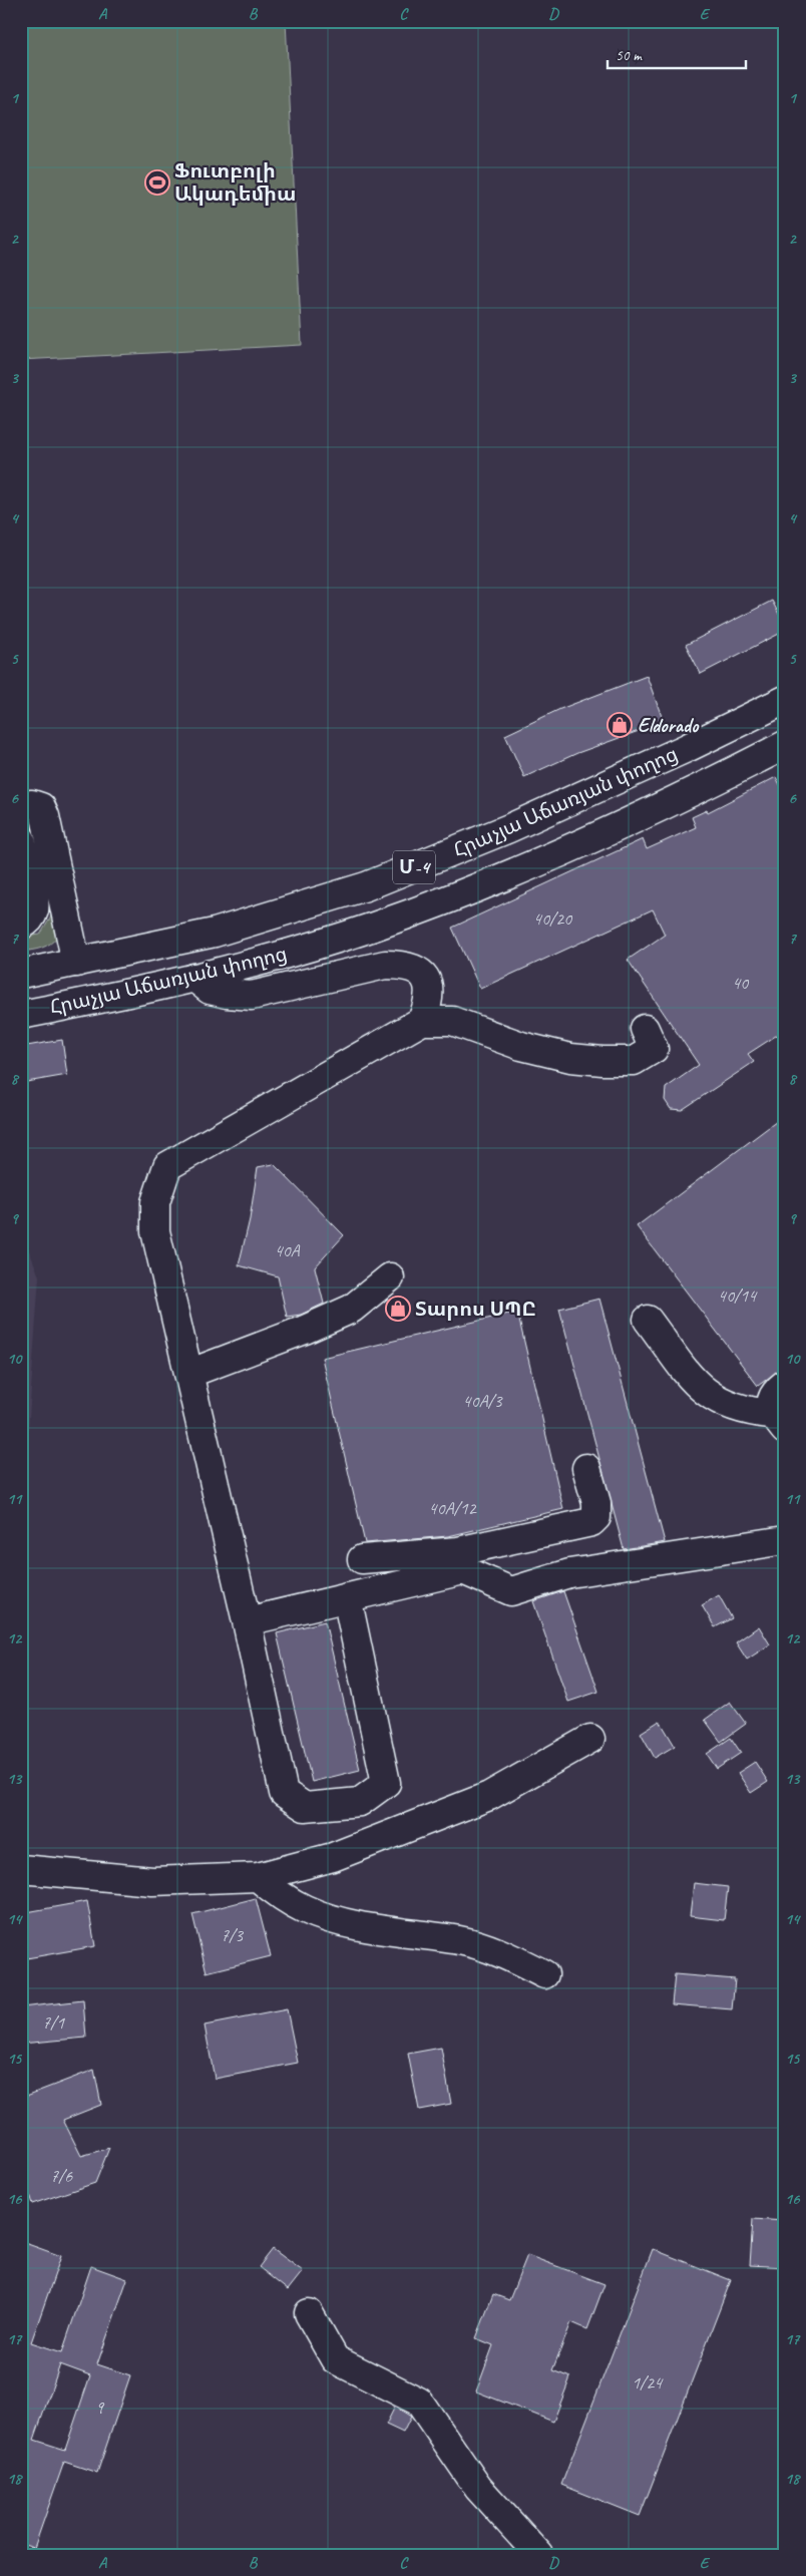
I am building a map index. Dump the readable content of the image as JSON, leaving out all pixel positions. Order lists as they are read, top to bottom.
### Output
{
  "streets": {
    "main road": ["Հրաչյա Աճառյան փողոց", "Մ-4"]
  },
  "places": {
    "sports": ["Ֆուտբոլի Ակադեմիա"],
    "shop": ["Eldorado", "Տարոս ՍՊԸ"]
  },
  "house_numbers": [
    "40/20",
    "40",
    "40А",
    "40/14",
    "40А/3",
    "40А/12",
    "7/3",
    "7/1",
    "7/6",
    "1/24",
    "9"
  ],
  "scale_bar": "50 m",
  "grid": {
    "columns": [
      "A",
      "B",
      "C",
      "D",
      "E"
    ],
    "rows": [
      "1",
      "2",
      "3",
      "4",
      "5",
      "6",
      "7",
      "8",
      "9",
      "10",
      "11",
      "12",
      "13",
      "14",
      "15",
      "16",
      "17",
      "18"
    ]
  }
}
